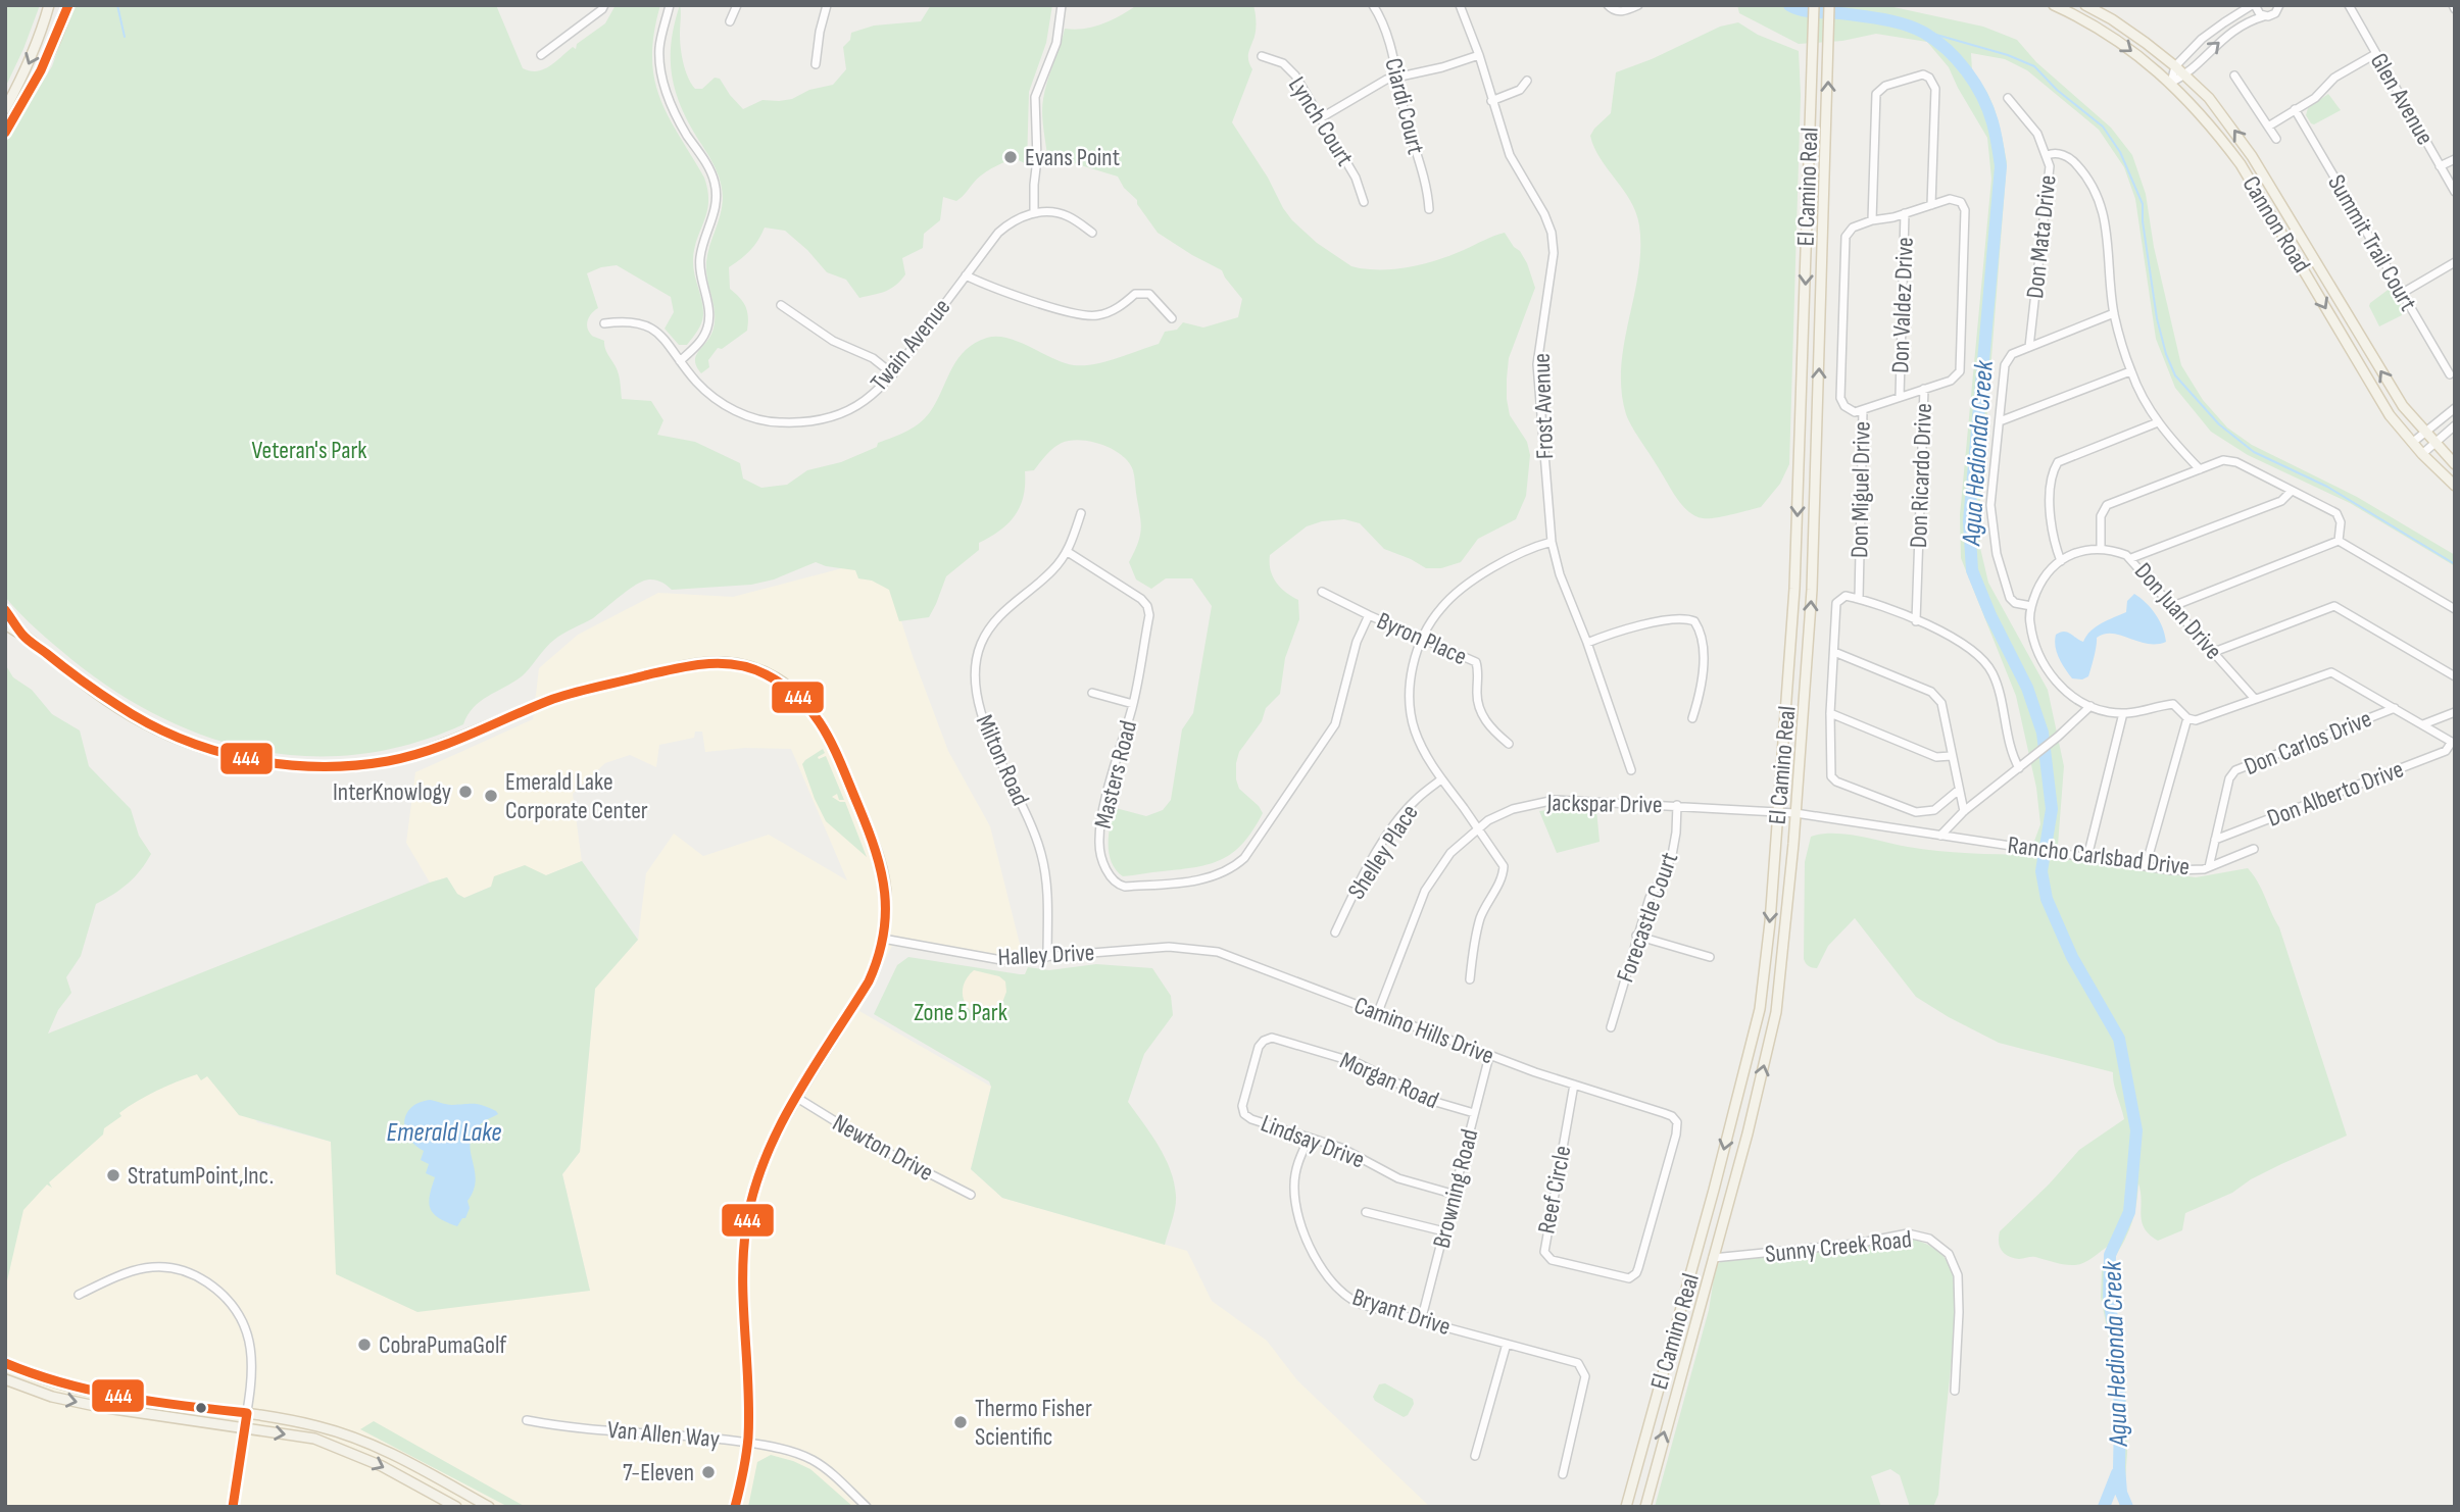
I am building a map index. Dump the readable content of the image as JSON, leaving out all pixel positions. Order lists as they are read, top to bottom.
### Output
{
  "streets": {
    "main road": ["El Camino Real", "Cannon Road"],
    "street": [
      "Glen Avenue",
      "Ciardi Court",
      "Lynch Court",
      "Don Mata Drive",
      "Summit Trail Court",
      "Don Valdez Drive",
      "Twain Avenue",
      "Frost Avenue",
      "Don Ricardo Drive",
      "Don Miguel Drive",
      "Don Juan Drive",
      "Byron Place",
      "Don Carlos Drive",
      "Milton Road",
      "Masters Road",
      "Don Alberto Drive",
      "Jackspar Drive",
      "Shelley Place",
      "Rancho Carlsbad Drive",
      "Forecastle Court",
      "Halley Drive",
      "Camino Hills Drive",
      "Morgan Road",
      "Lindsay Drive",
      "Newton Drive",
      "Browning Road",
      "Reef Circle",
      "Sunny Creek Road",
      "Bryant Drive",
      "Van Allen Way"
    ]
  },
  "crossings": [
    ["El Camino Real", "Jackspar Drive"],
    ["El Camino Real", "Rancho Carlsbad Drive"],
    ["El Camino Real", "Sunny Creek Road"],
    ["Don Valdez Drive", "Don Miguel Drive"],
    ["Don Ricardo Drive", "Don Miguel Drive"],
    ["Byron Place", "Masters Road"],
    ["Don Carlos Drive", "Don Alberto Drive"],
    ["Don Carlos Drive", "Rancho Carlsbad Drive"],
    ["Milton Road", "Masters Road"],
    ["Milton Road", "Halley Drive"],
    ["Jackspar Drive", "Rancho Carlsbad Drive"],
    ["Jackspar Drive", "Forecastle Court"],
    ["Jackspar Drive", "Camino Hills Drive"],
    ["Halley Drive", "Camino Hills Drive"],
    ["Camino Hills Drive", "Browning Road"],
    ["Camino Hills Drive", "Reef Circle"],
    ["Morgan Road", "Lindsay Drive"],
    ["Morgan Road", "Browning Road"],
    ["Lindsay Drive", "Browning Road"],
    ["Lindsay Drive", "Bryant Drive"],
    ["Browning Road", "Bryant Drive"]
  ],
  "water": ["Agua Hedionda Creek", "Emerald Lake"],
  "parks": ["Veteran's Park", "Zone 5 Park"],
  "places": [
    "Evans Point",
    "InterKnowlogy",
    "Emerald Lake Corporate Center",
    "StratumPoint,Inc.",
    "CobraPumaGolf",
    "Thermo Fisher Scientific",
    "7-Eleven"
  ],
  "lines": ["transit line 444"]
}
